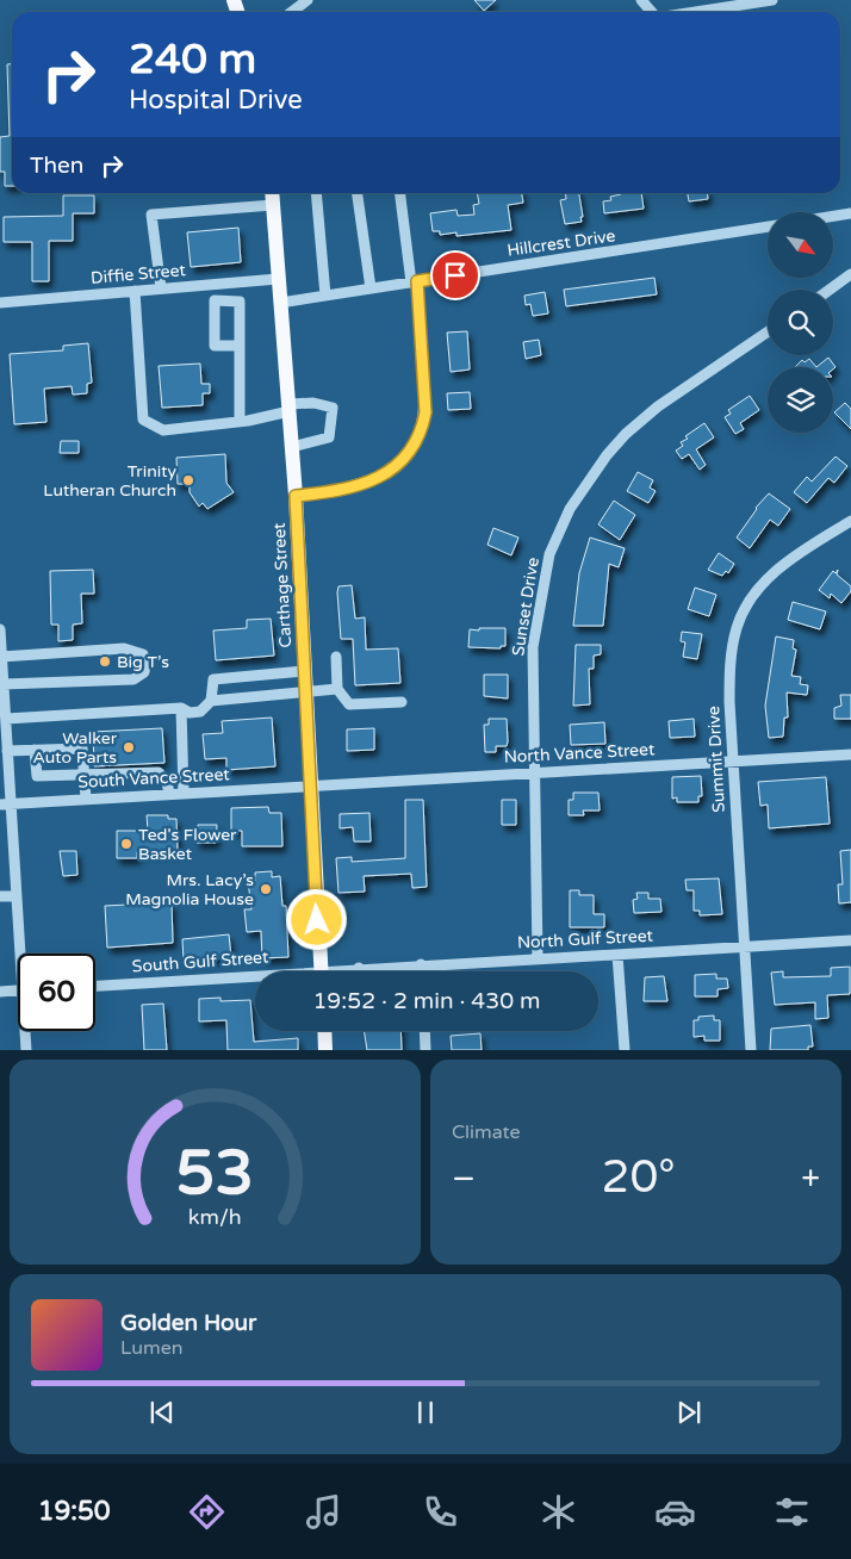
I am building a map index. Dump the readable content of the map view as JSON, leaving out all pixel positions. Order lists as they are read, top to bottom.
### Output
{
  "streets": {
    "main road": ["Carthage Street"],
    "street": [
      "Hillcrest Drive",
      "Diffie Street",
      "Sunset Drive",
      "North Vance Street",
      "Summit Drive",
      "South Vance Street",
      "North Gulf Street",
      "South Gulf Street"
    ]
  },
  "crossings": [
    ["Hillcrest Drive", "Carthage Street"],
    ["Diffie Street", "Carthage Street"],
    ["Carthage Street", "North Vance Street"],
    ["Carthage Street", "South Vance Street"],
    ["Sunset Drive", "North Vance Street"],
    ["Sunset Drive", "North Gulf Street"],
    ["North Vance Street", "Summit Drive"],
    ["North Vance Street", "South Vance Street"],
    ["Summit Drive", "North Gulf Street"]
  ],
  "places": [
    "Trinity Lutheran Church",
    "Big T’s",
    "Walker Auto Parts",
    "Ted's Flower Basket",
    "Mrs. Lacy’s Magnolia House"
  ],
  "north": "bottom right",
  "page": {
    "turn": ["240 m", "Hospital Drive"],
    "then": "Then",
    "limit": "60",
    "trip": "19:52 · 2 min · 430 m",
    "tile": "Climate",
    "heat": ["−", "20°", "+"],
    "song": ["Golden Hour", "Lumen"],
    "tabs": "19:50",
    "gauge": ["53", "km/h"]
  }
}
